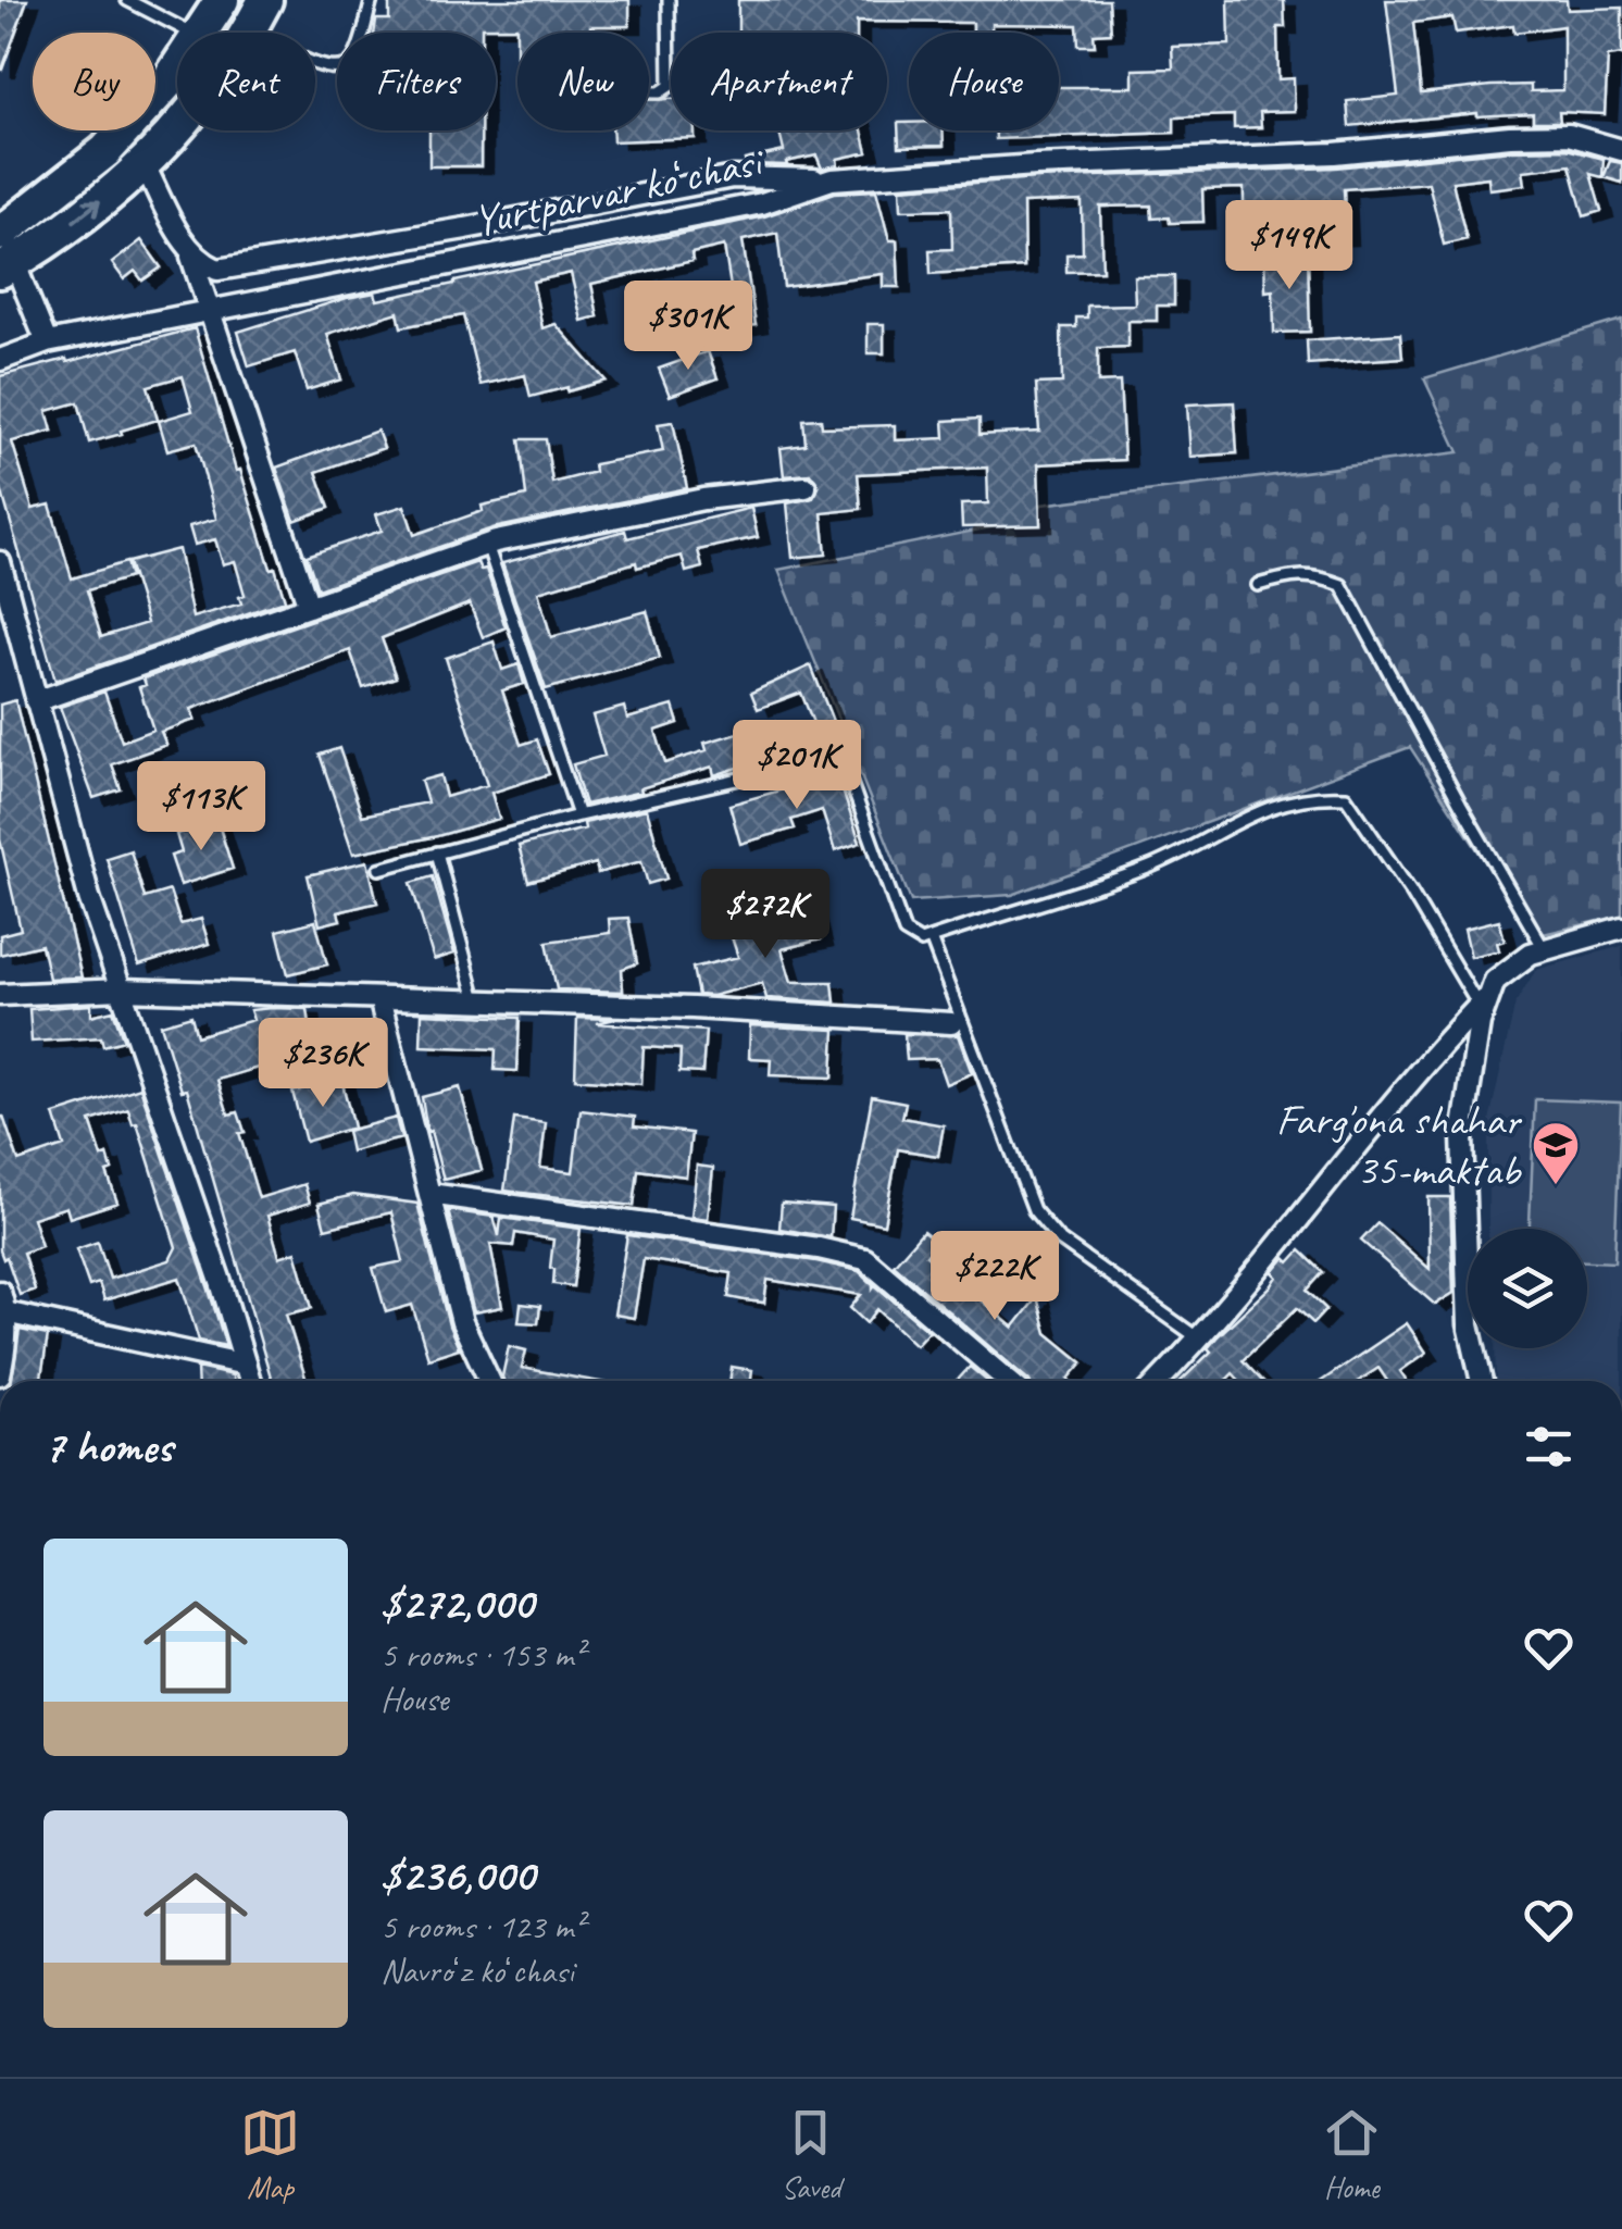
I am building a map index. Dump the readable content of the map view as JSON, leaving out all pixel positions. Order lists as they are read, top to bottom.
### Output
{
  "streets": {
    "street": ["Yurtparvar koʻchasi"]
  },
  "places": {
    "school or university": ["Farg'ona shahar 35-maktab"]
  },
  "page": {
    "chip": [
      "Buy",
      "Rent",
      "Filters",
      "New",
      "Apartment",
      "House"
    ],
    "price": [
      "$149K",
      "$301K",
      "$201K",
      "$113K",
      "$272K",
      "$236K",
      "$222K"
    ],
    "heading": "7 homes",
    "list": [
      {
        "name": "$272,000",
        "note": "5 rooms · 153 m² · House"
      },
      {
        "name": "$236,000",
        "note": "5 rooms · 123 m² · Navroʻz koʻchasi"
      }
    ],
    "tabs": ["Map", "Saved", "Home"]
  }
}
